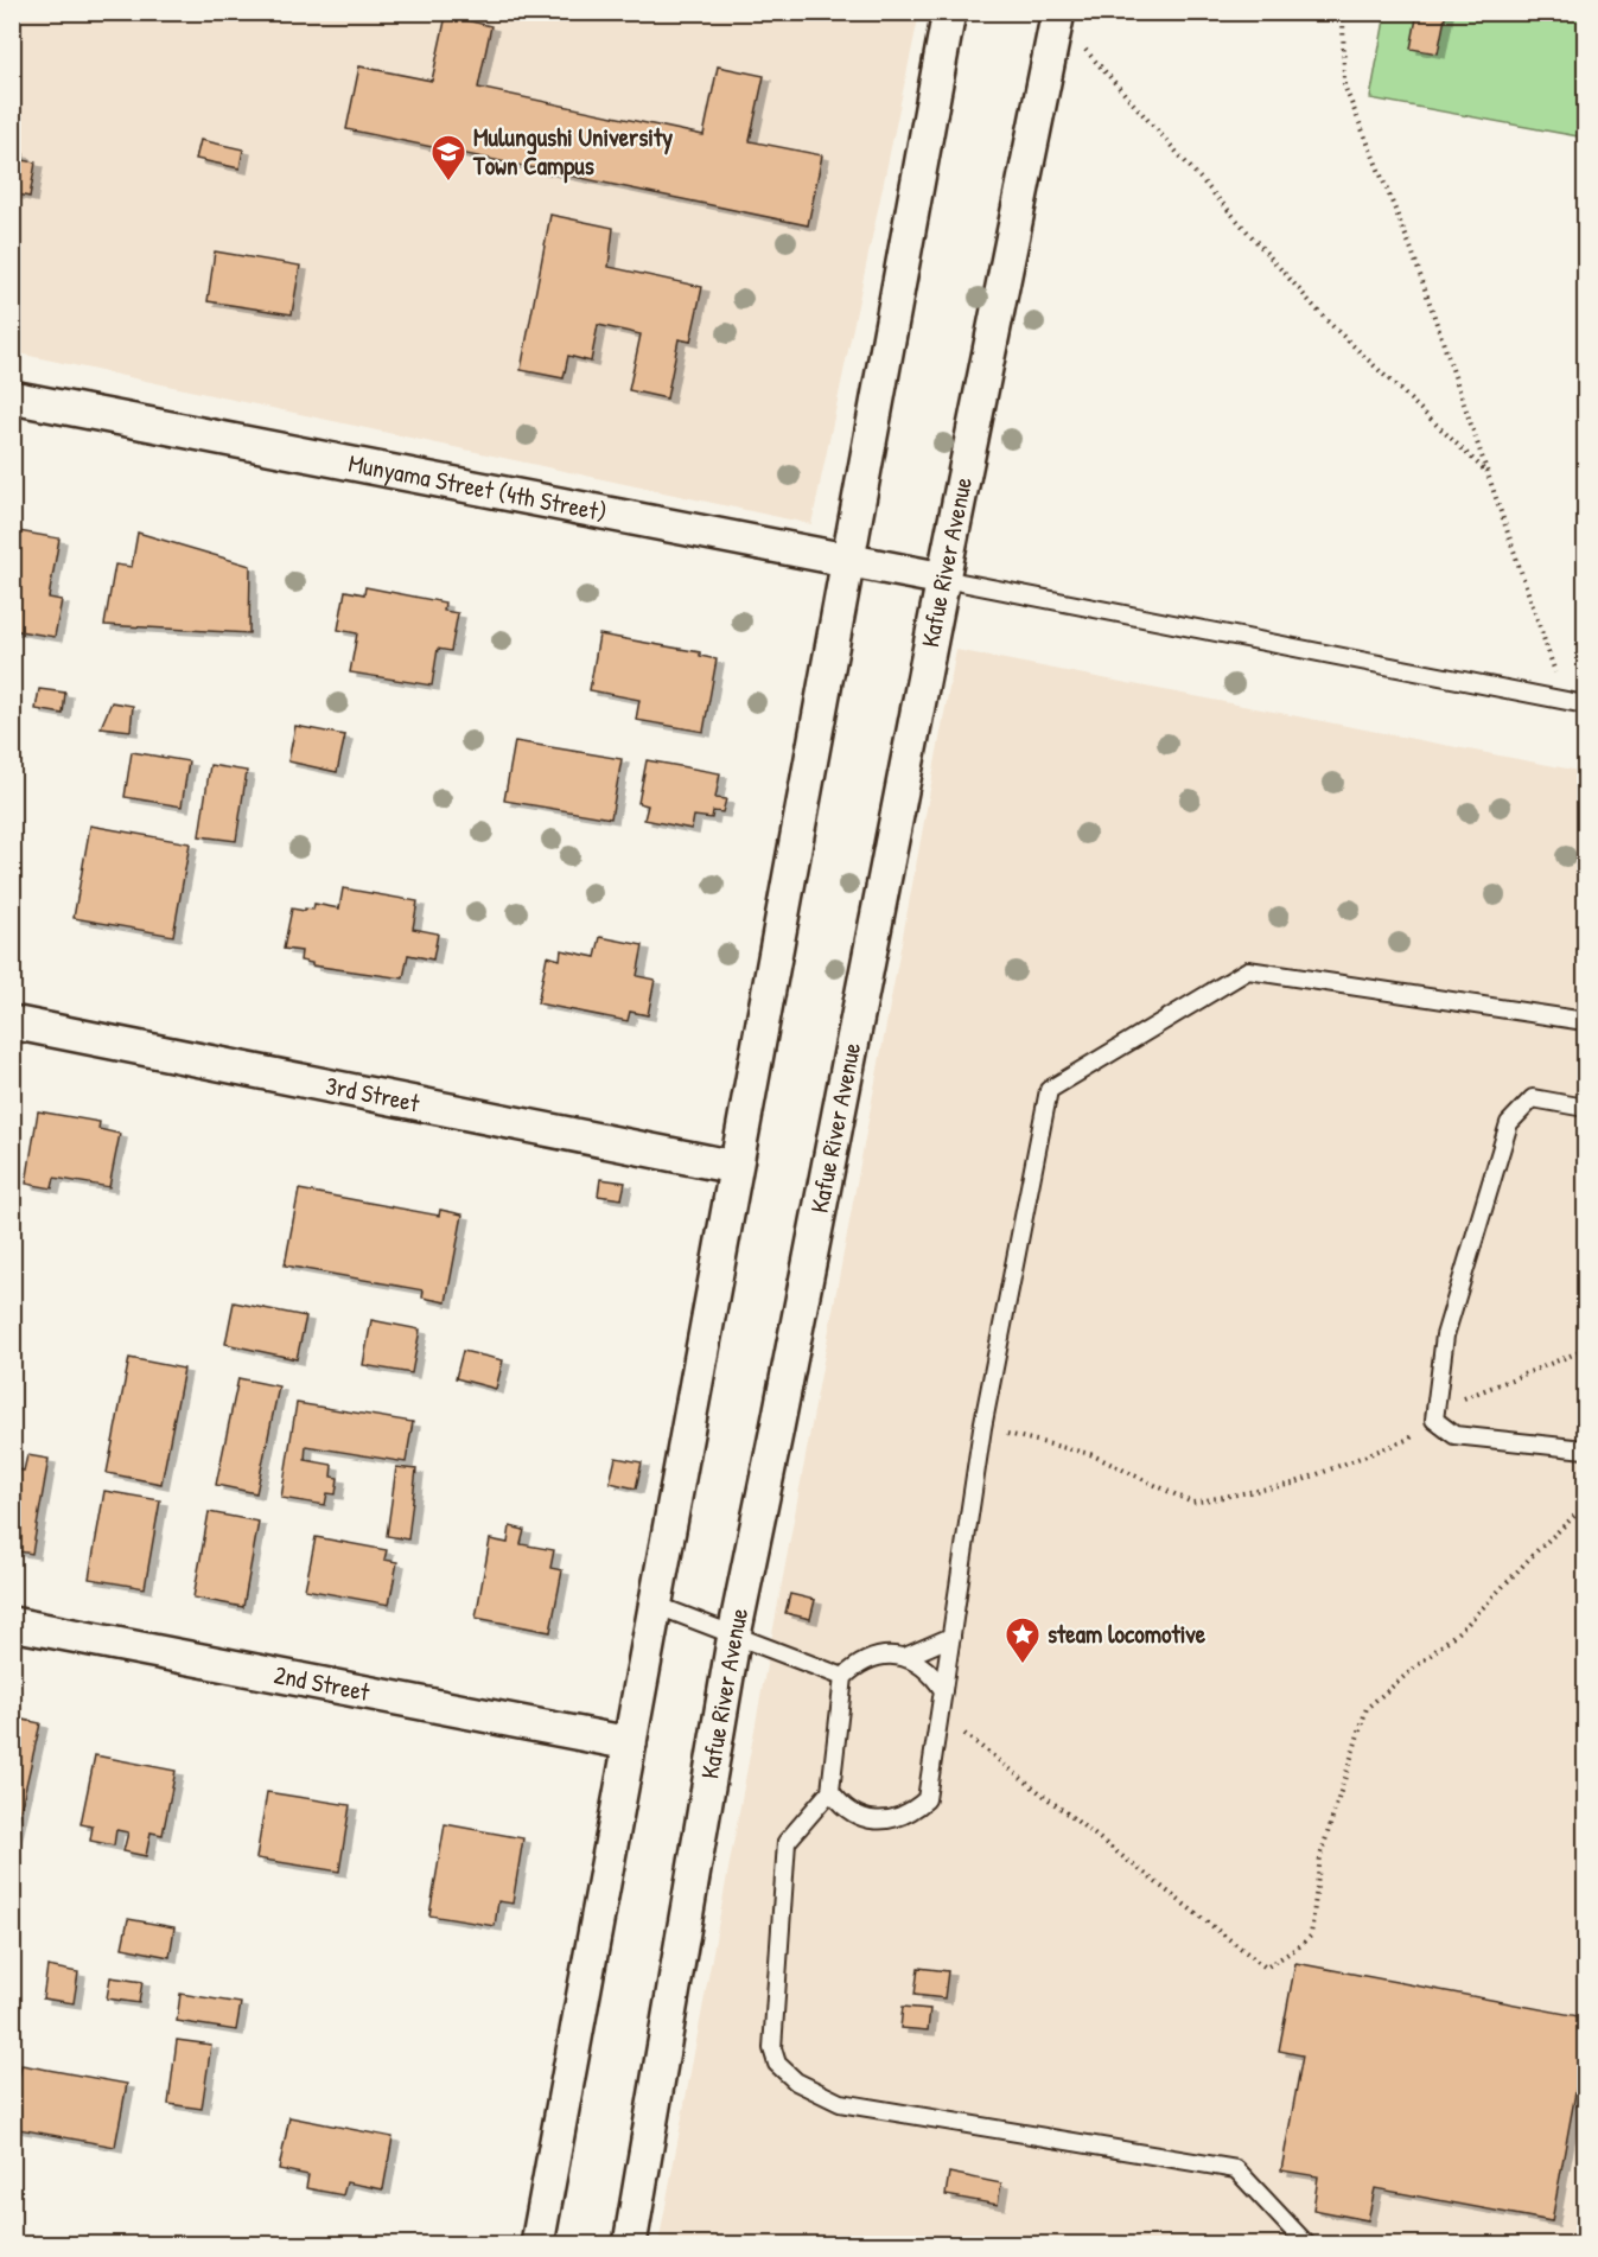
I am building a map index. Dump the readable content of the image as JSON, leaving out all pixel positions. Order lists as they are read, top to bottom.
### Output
{
  "streets": {
    "street": [
      "Munyama Street (4th Street)",
      "Kafue River Avenue",
      "3rd Street",
      "2nd Street"
    ]
  },
  "crossings": [
    ["Munyama Street (4th Street)", "Kafue River Avenue"]
  ],
  "places": {
    "school or university": ["Mulungushi University Town Campus"],
    "place": ["steam locomotive"]
  }
}
